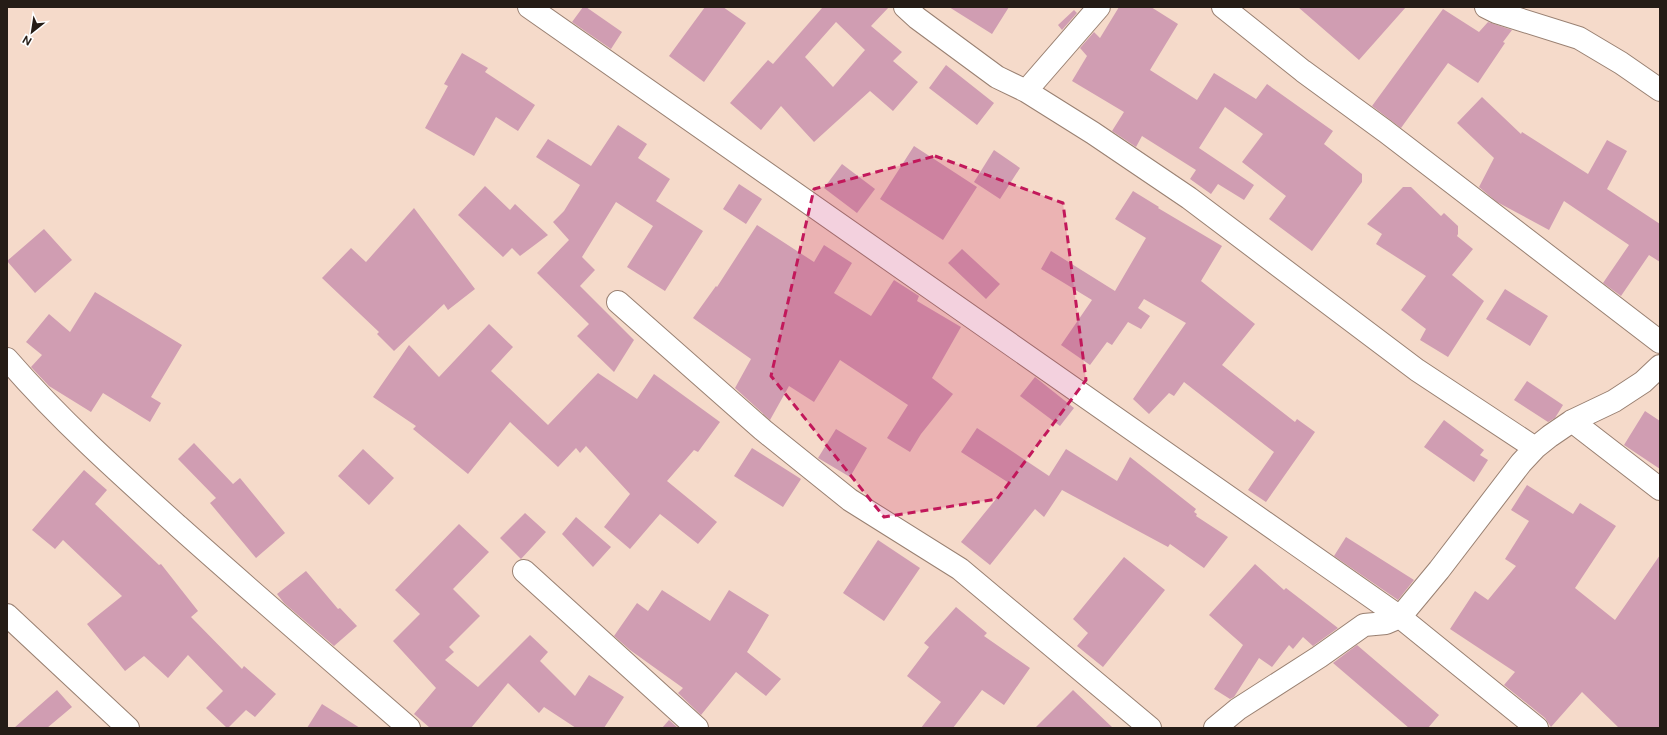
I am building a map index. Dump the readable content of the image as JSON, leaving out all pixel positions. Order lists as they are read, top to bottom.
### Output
{
  "north": "bottom left"
}
